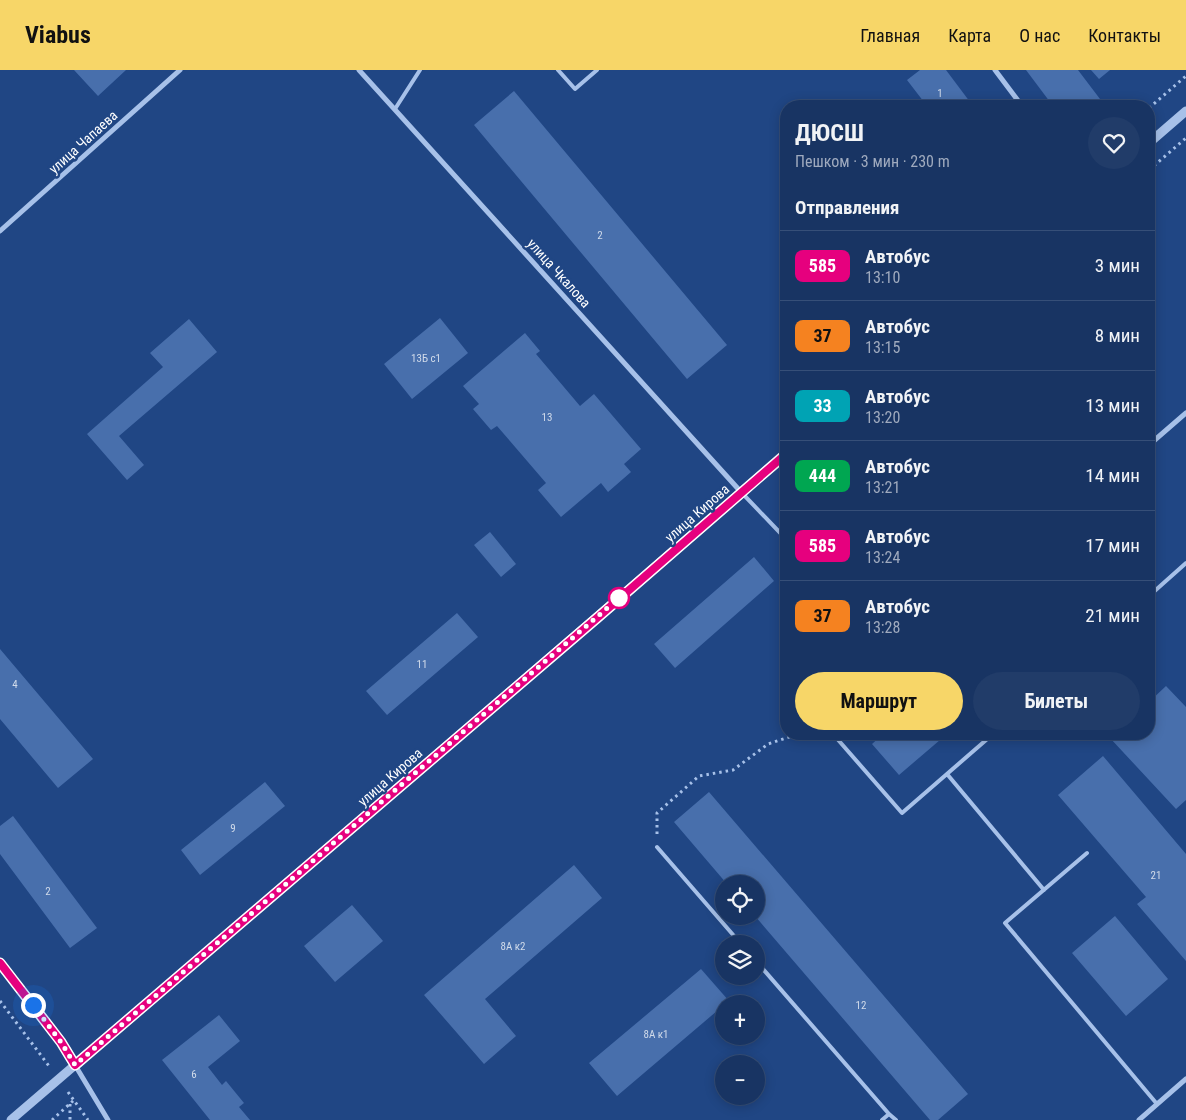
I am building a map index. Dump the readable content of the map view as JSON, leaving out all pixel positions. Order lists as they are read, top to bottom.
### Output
{
  "streets": {
    "street": ["улица Чапаева", "улица Чкалова", "улица Кирова"]
  },
  "crossings": [
    ["улица Чкалова", "улица Кирова"]
  ],
  "lines": ["bus line 585"],
  "house_numbers": [
    "1",
    "2",
    "13Б с1",
    "13",
    "11",
    "4",
    "9",
    "21",
    "2",
    "8А к2",
    "12",
    "8А к1",
    "6"
  ],
  "page": {
    "header": "Viabus",
    "nav": [
      "Главная",
      "Карта",
      "О нас",
      "Контакты"
    ],
    "heading": [
      ["ДЮСШ", "Пешком · 3 мин · 230 m"],
      "Отправления"
    ],
    "list": [
      {
        "mark": "585",
        "name": "Автобус",
        "note": "13:10",
        "value": "3 мин"
      },
      {
        "mark": "37",
        "name": "Автобус",
        "note": "13:15",
        "value": "8 мин"
      },
      {
        "mark": "33",
        "name": "Автобус",
        "note": "13:20",
        "value": "13 мин"
      },
      {
        "mark": "444",
        "name": "Автобус",
        "note": "13:21",
        "value": "14 мин"
      },
      {
        "mark": "585",
        "name": "Автобус",
        "note": "13:24",
        "value": "17 мин"
      },
      {
        "mark": "37",
        "name": "Автобус",
        "note": "13:28",
        "value": "21 мин"
      }
    ],
    "buttons": ["Маршрут", "Билеты"],
    "map_buttons": ["+", "−"]
  }
}
